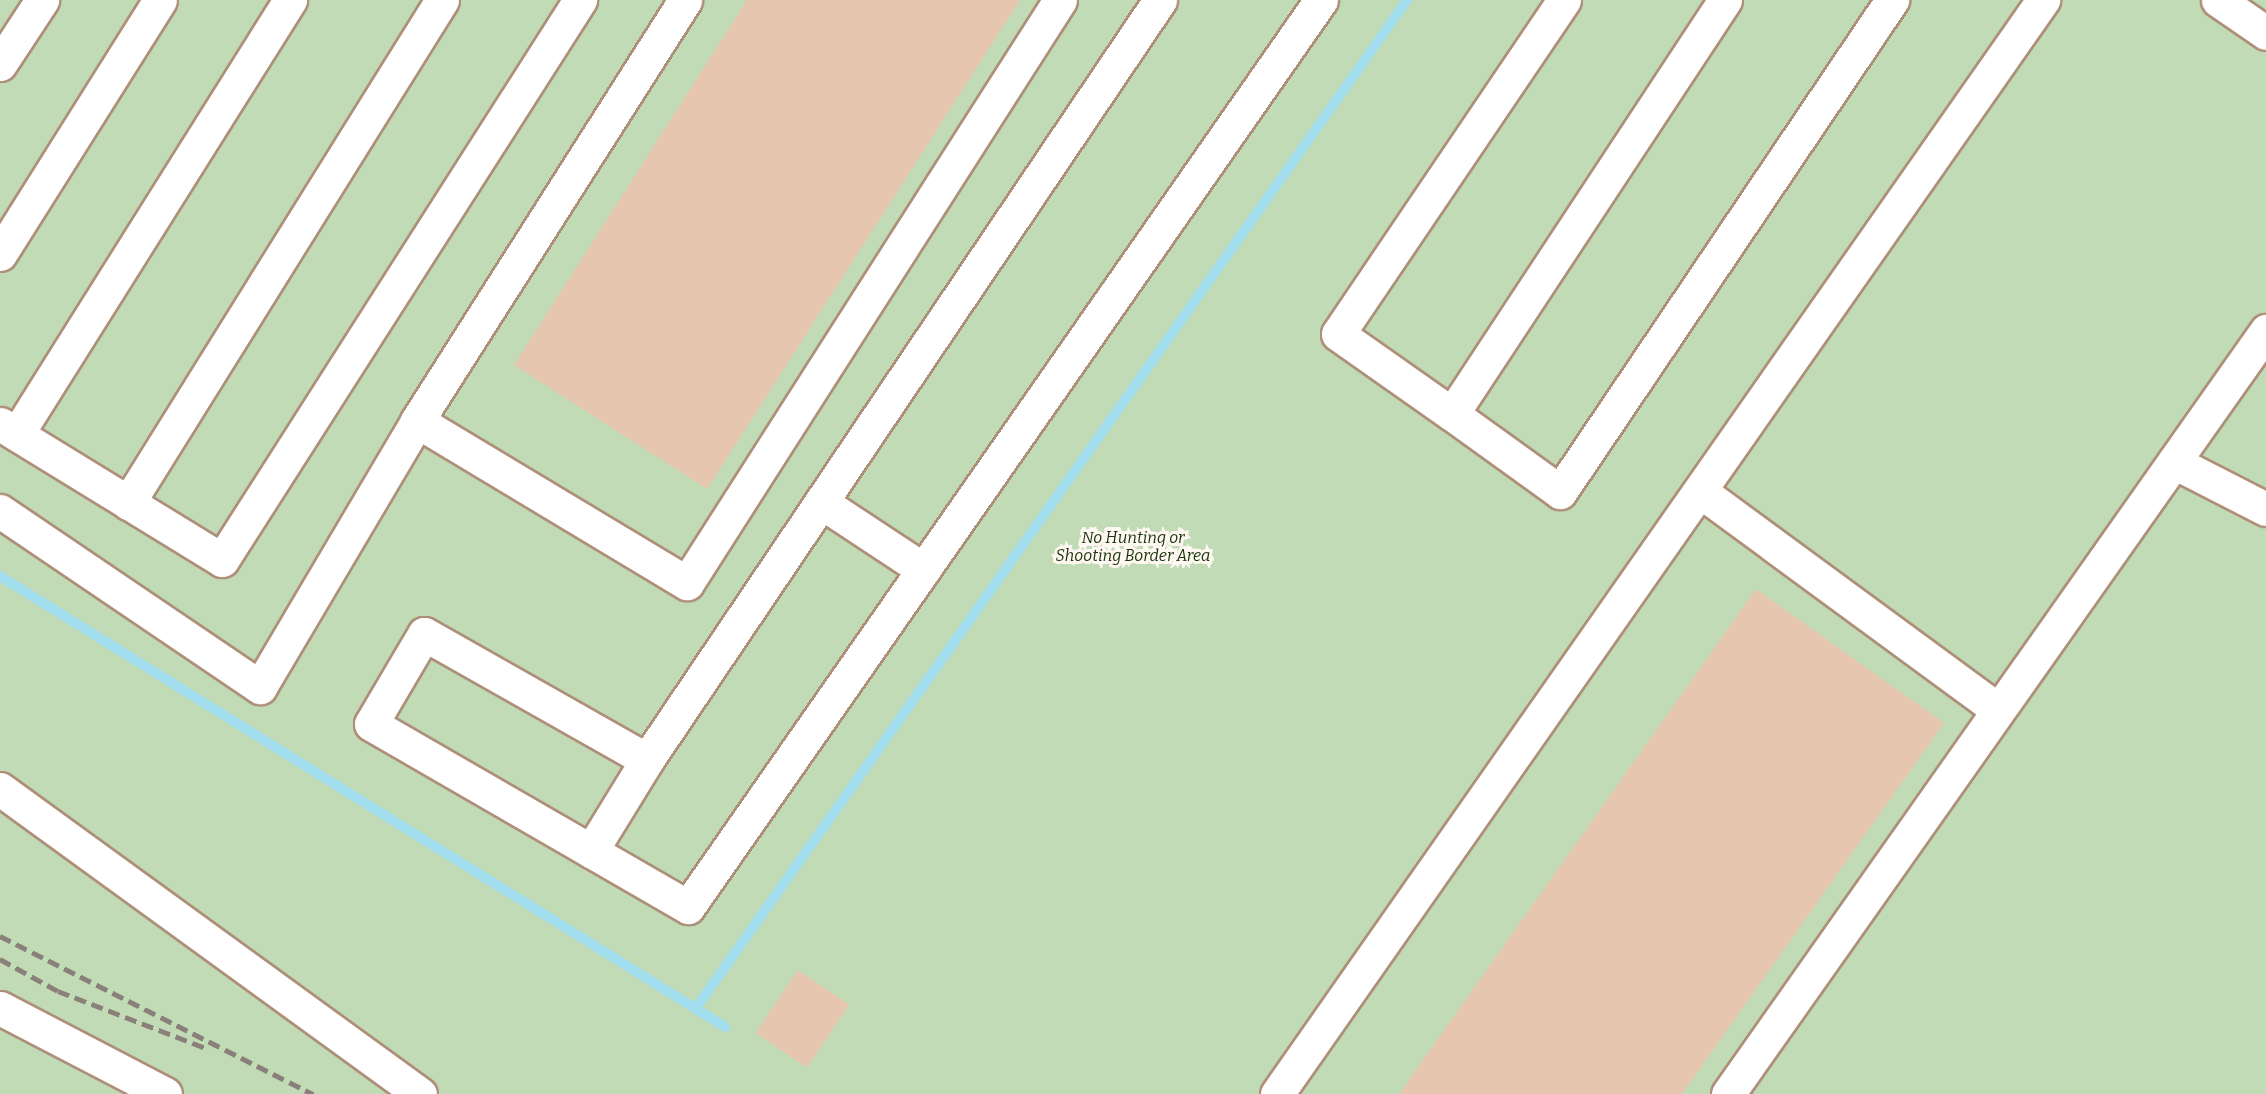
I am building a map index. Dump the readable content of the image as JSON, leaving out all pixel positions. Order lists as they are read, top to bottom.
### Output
{
  "parks": ["No Hunting or Shooting Border Area"]
}
